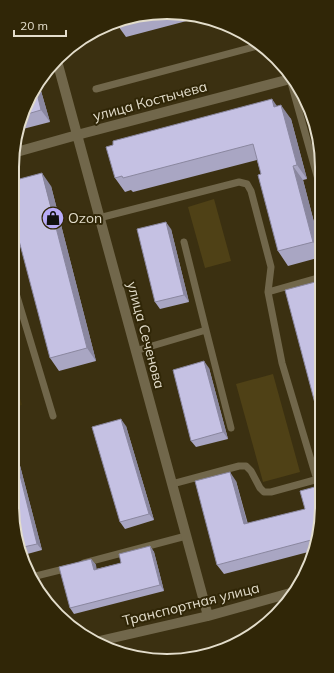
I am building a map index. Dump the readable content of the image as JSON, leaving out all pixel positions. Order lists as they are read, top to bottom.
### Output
{
  "streets": {
    "street": ["улица Костычева", "улица Сеченова", "Транспортная улица"]
  },
  "crossings": [
    ["улица Костычева", "улица Сеченова"],
    ["улица Сеченова", "Транспортная улица"]
  ],
  "places": {
    "shop": ["Ozon"]
  },
  "scale_bar": "20 m"
}
